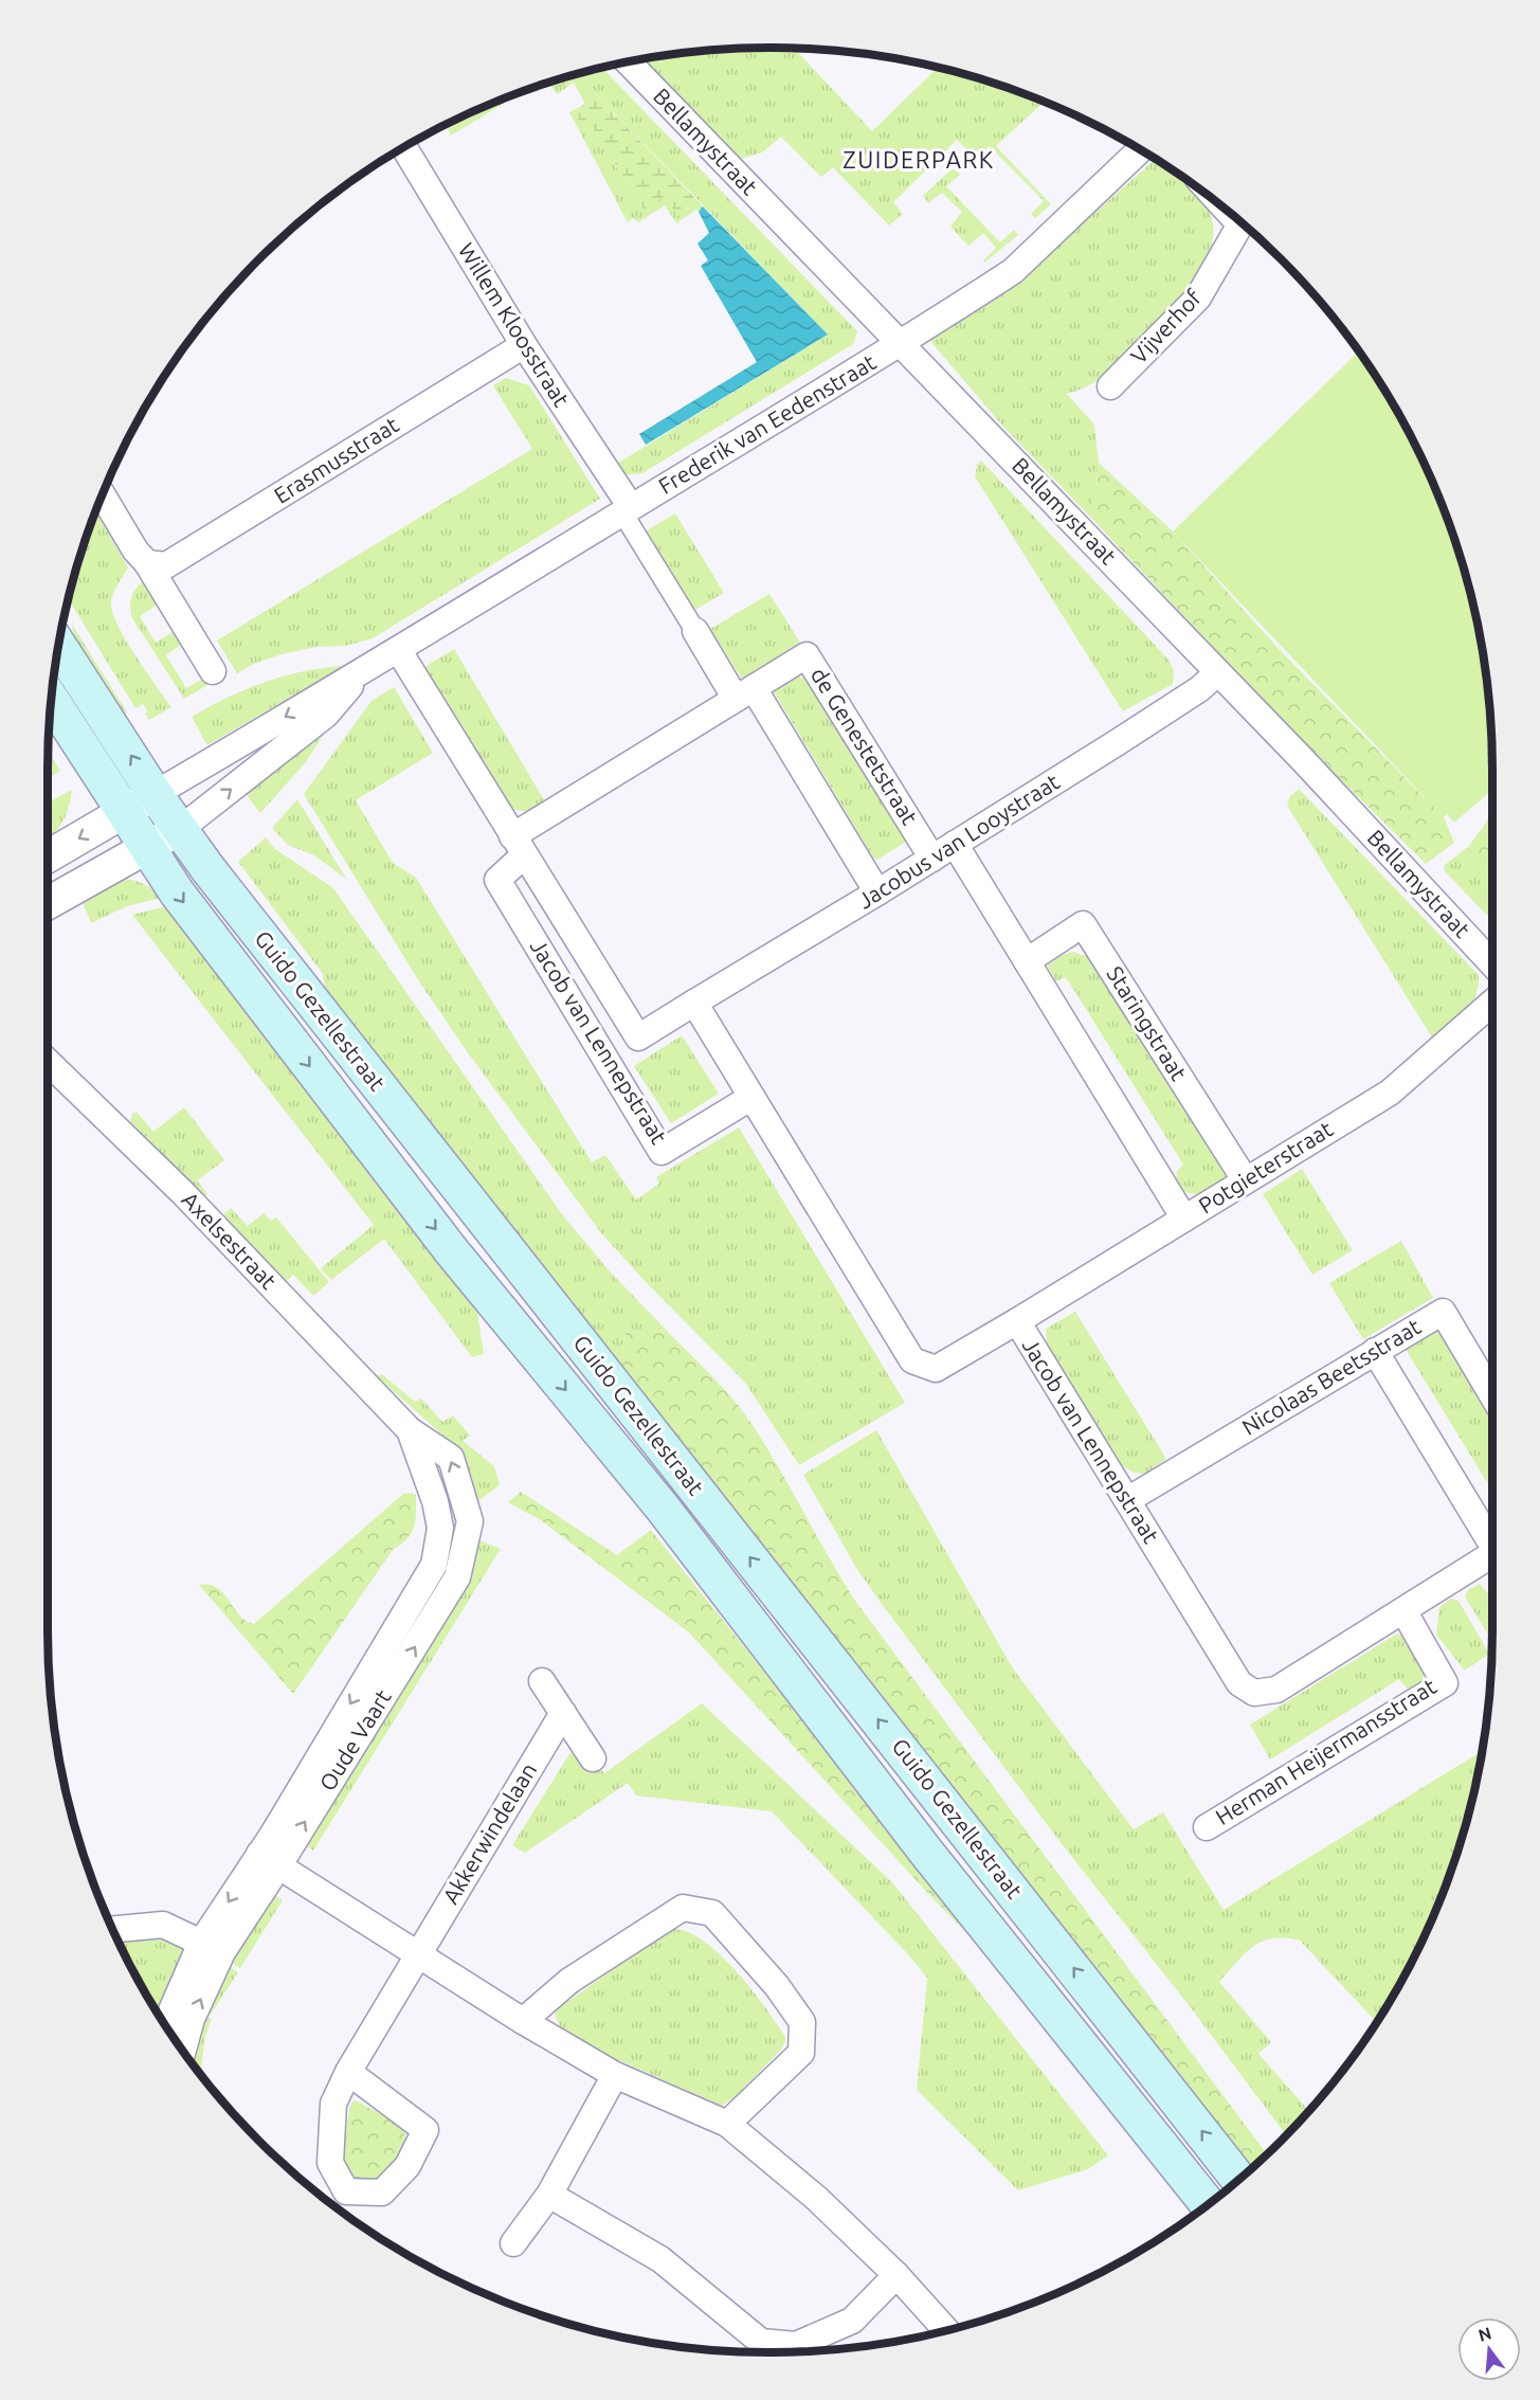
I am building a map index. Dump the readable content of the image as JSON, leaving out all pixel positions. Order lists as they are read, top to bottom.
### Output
{
  "streets": {
    "main road": ["Guido Gezellestraat"],
    "street": [
      "Bellamystraat",
      "Willem Kloosstraat",
      "Vijverhof",
      "Frederik van Eedenstraat",
      "Erasmusstraat",
      "de Genestetstraat",
      "Jacobus van Looystraat",
      "Staringstraat",
      "Jacob van Lennepstraat",
      "Potgieterstraat",
      "Axelsestraat",
      "Nicolaas Beetsstraat",
      "Oude Vaart",
      "Herman Heijermansstraat",
      "Akkerwindelaan"
    ]
  },
  "crossings": [
    ["Bellamystraat", "Frederik van Eedenstraat"],
    ["Bellamystraat", "Jacobus van Looystraat"],
    ["Willem Kloosstraat", "Frederik van Eedenstraat"],
    ["Willem Kloosstraat", "Erasmusstraat"],
    ["Frederik van Eedenstraat", "Guido Gezellestraat"],
    ["Frederik van Eedenstraat", "Jacob van Lennepstraat"],
    ["de Genestetstraat", "Jacobus van Looystraat"],
    ["de Genestetstraat", "Jacob van Lennepstraat"],
    ["Jacobus van Looystraat", "Jacob van Lennepstraat"],
    ["Staringstraat", "Potgieterstraat"],
    ["Jacob van Lennepstraat", "Potgieterstraat"],
    ["Jacob van Lennepstraat", "Nicolaas Beetsstraat"],
    ["Jacob van Lennepstraat", "Herman Heijermansstraat"],
    ["Axelsestraat", "Oude Vaart"]
  ],
  "districts": ["ZUIDERPARK"],
  "north": "top"
}
